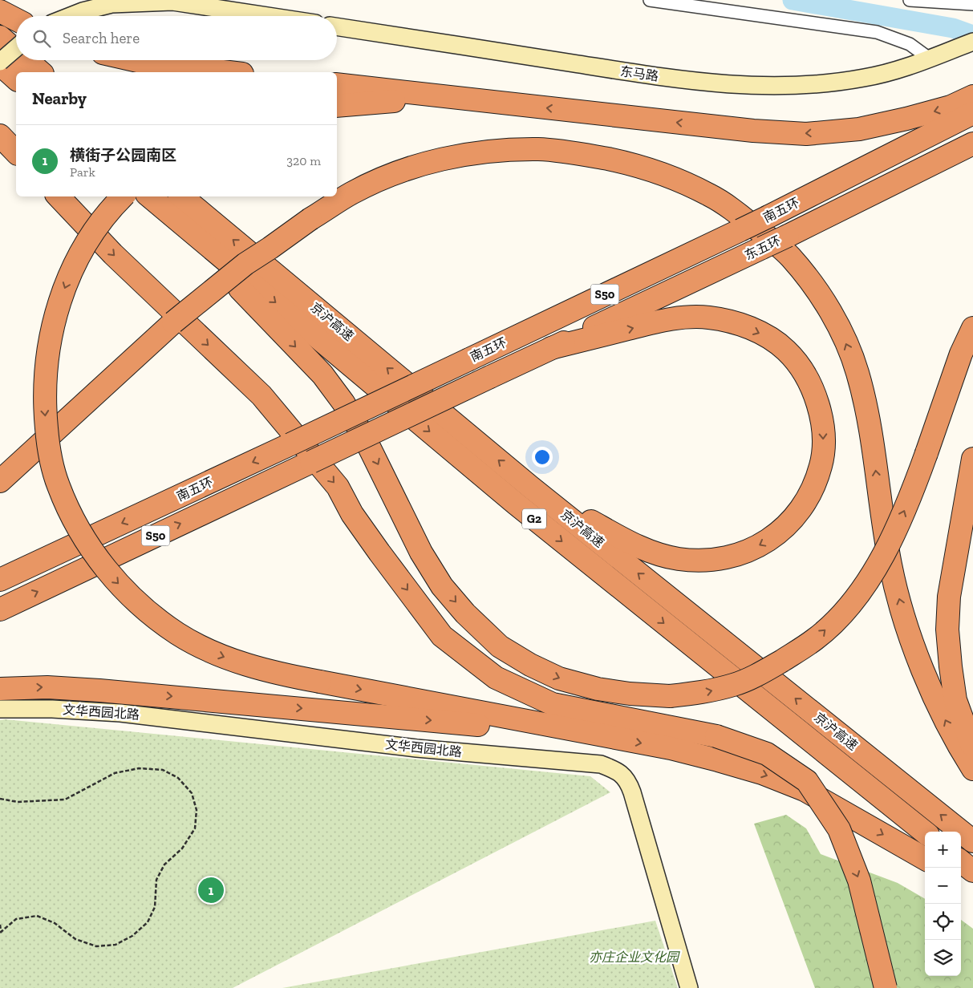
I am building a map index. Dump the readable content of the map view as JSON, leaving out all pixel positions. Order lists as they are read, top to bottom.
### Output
{
  "streets": {
    "highway": [
      "南五环",
      "东五环",
      "S50",
      "京沪高速",
      "G2"
    ],
    "main road": ["东马路", "文华西园北路"]
  },
  "crossings": [
    ["南五环", "东五环"]
  ],
  "parks": ["亦庄企业文化园"],
  "page": {
    "search": "Search here",
    "heading": "Nearby",
    "list": [
      {
        "mark": "1",
        "name": "横街子公园南区",
        "note": "Park",
        "value": "320 m"
      }
    ],
    "map_buttons": ["+", "−"],
    "pins": "1"
  }
}
